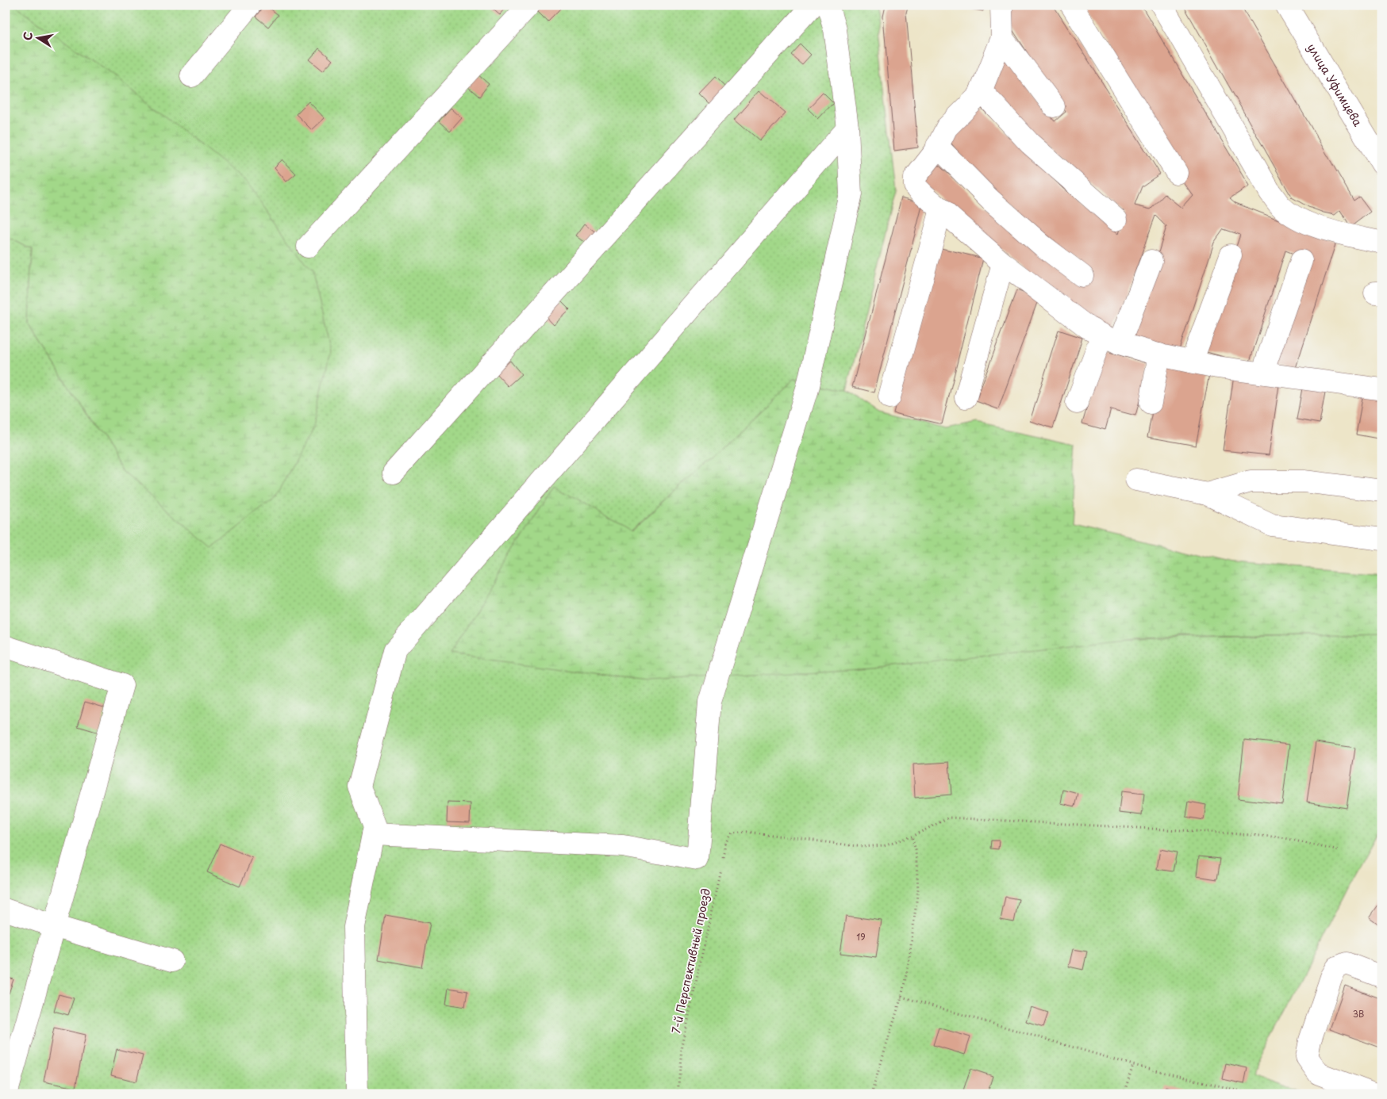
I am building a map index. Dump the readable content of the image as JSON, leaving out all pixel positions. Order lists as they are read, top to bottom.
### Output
{
  "streets": {
    "street": ["улица Уфимцева"],
    "path": ["7-й Перспективный проезд"]
  },
  "house_numbers": ["19", "3В"],
  "north": "left"
}
